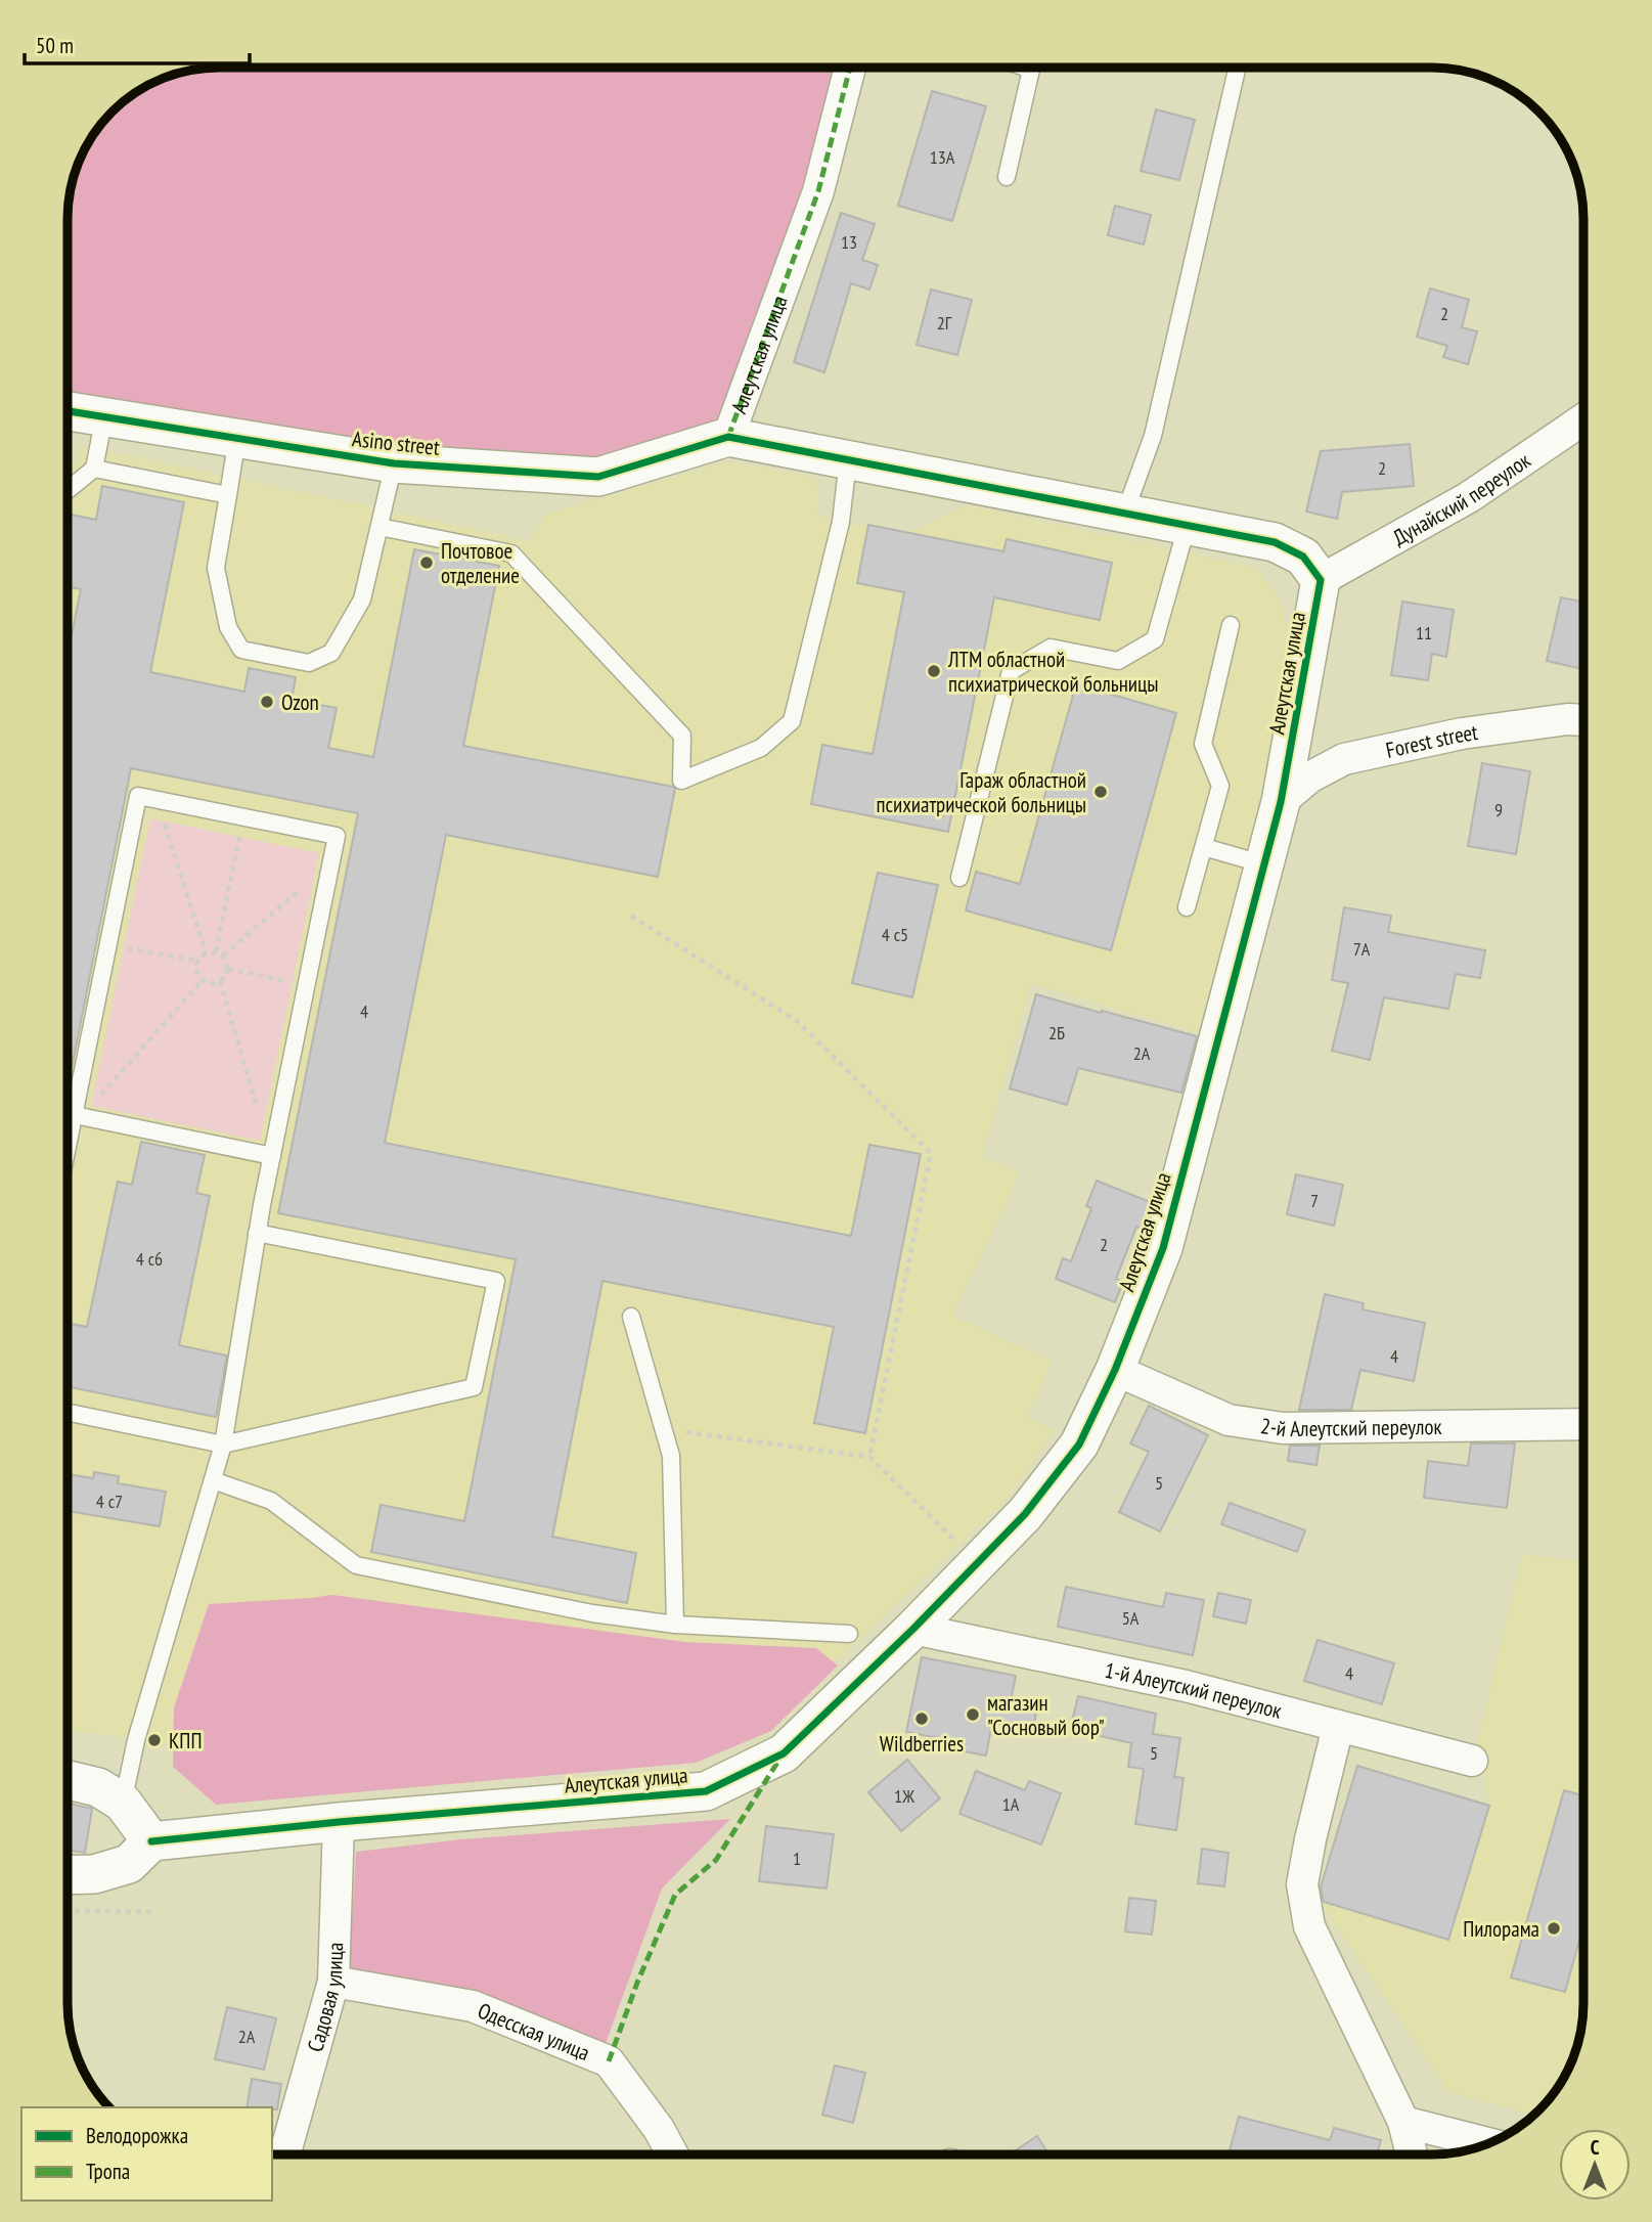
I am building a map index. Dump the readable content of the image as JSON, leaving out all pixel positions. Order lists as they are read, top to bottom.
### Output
{
  "streets": {
    "street": [
      "Алеутская улица",
      "Asino street",
      "Дунайский переулок",
      "Forest street",
      "2-й Алеутский переулок",
      "1-й Алеутский переулок",
      "Садовая улица",
      "Одесская улица"
    ]
  },
  "crossings": [
    ["Алеутская улица", "Asino street"],
    ["Алеутская улица", "Дунайский переулок"],
    ["Алеутская улица", "Forest street"],
    ["Алеутская улица", "2-й Алеутский переулок"],
    ["Алеутская улица", "1-й Алеутский переулок"],
    ["Алеутская улица", "Садовая улица"],
    ["Садовая улица", "Одесская улица"]
  ],
  "places": [
    "Почтовое отделение",
    "ЛТМ областной психиатрической больницы",
    "Ozon",
    "Гараж областной психиатрической больницы",
    "магазин \"Сосновый бор\"",
    "Wildberries",
    "КПП",
    "Пилорама"
  ],
  "house_numbers": [
    "13А",
    "13",
    "2",
    "2Г",
    "2",
    "11",
    "9",
    "4 с5",
    "7А",
    "4",
    "2Б",
    "2А",
    "7",
    "2",
    "4 с6",
    "4",
    "5",
    "4 с7",
    "5А",
    "4",
    "5",
    "1Ж",
    "1А",
    "1",
    "2А"
  ],
  "legend": ["Велодорожка", "Тропа"],
  "scale_bar": "50 m",
  "north": "top"
}
